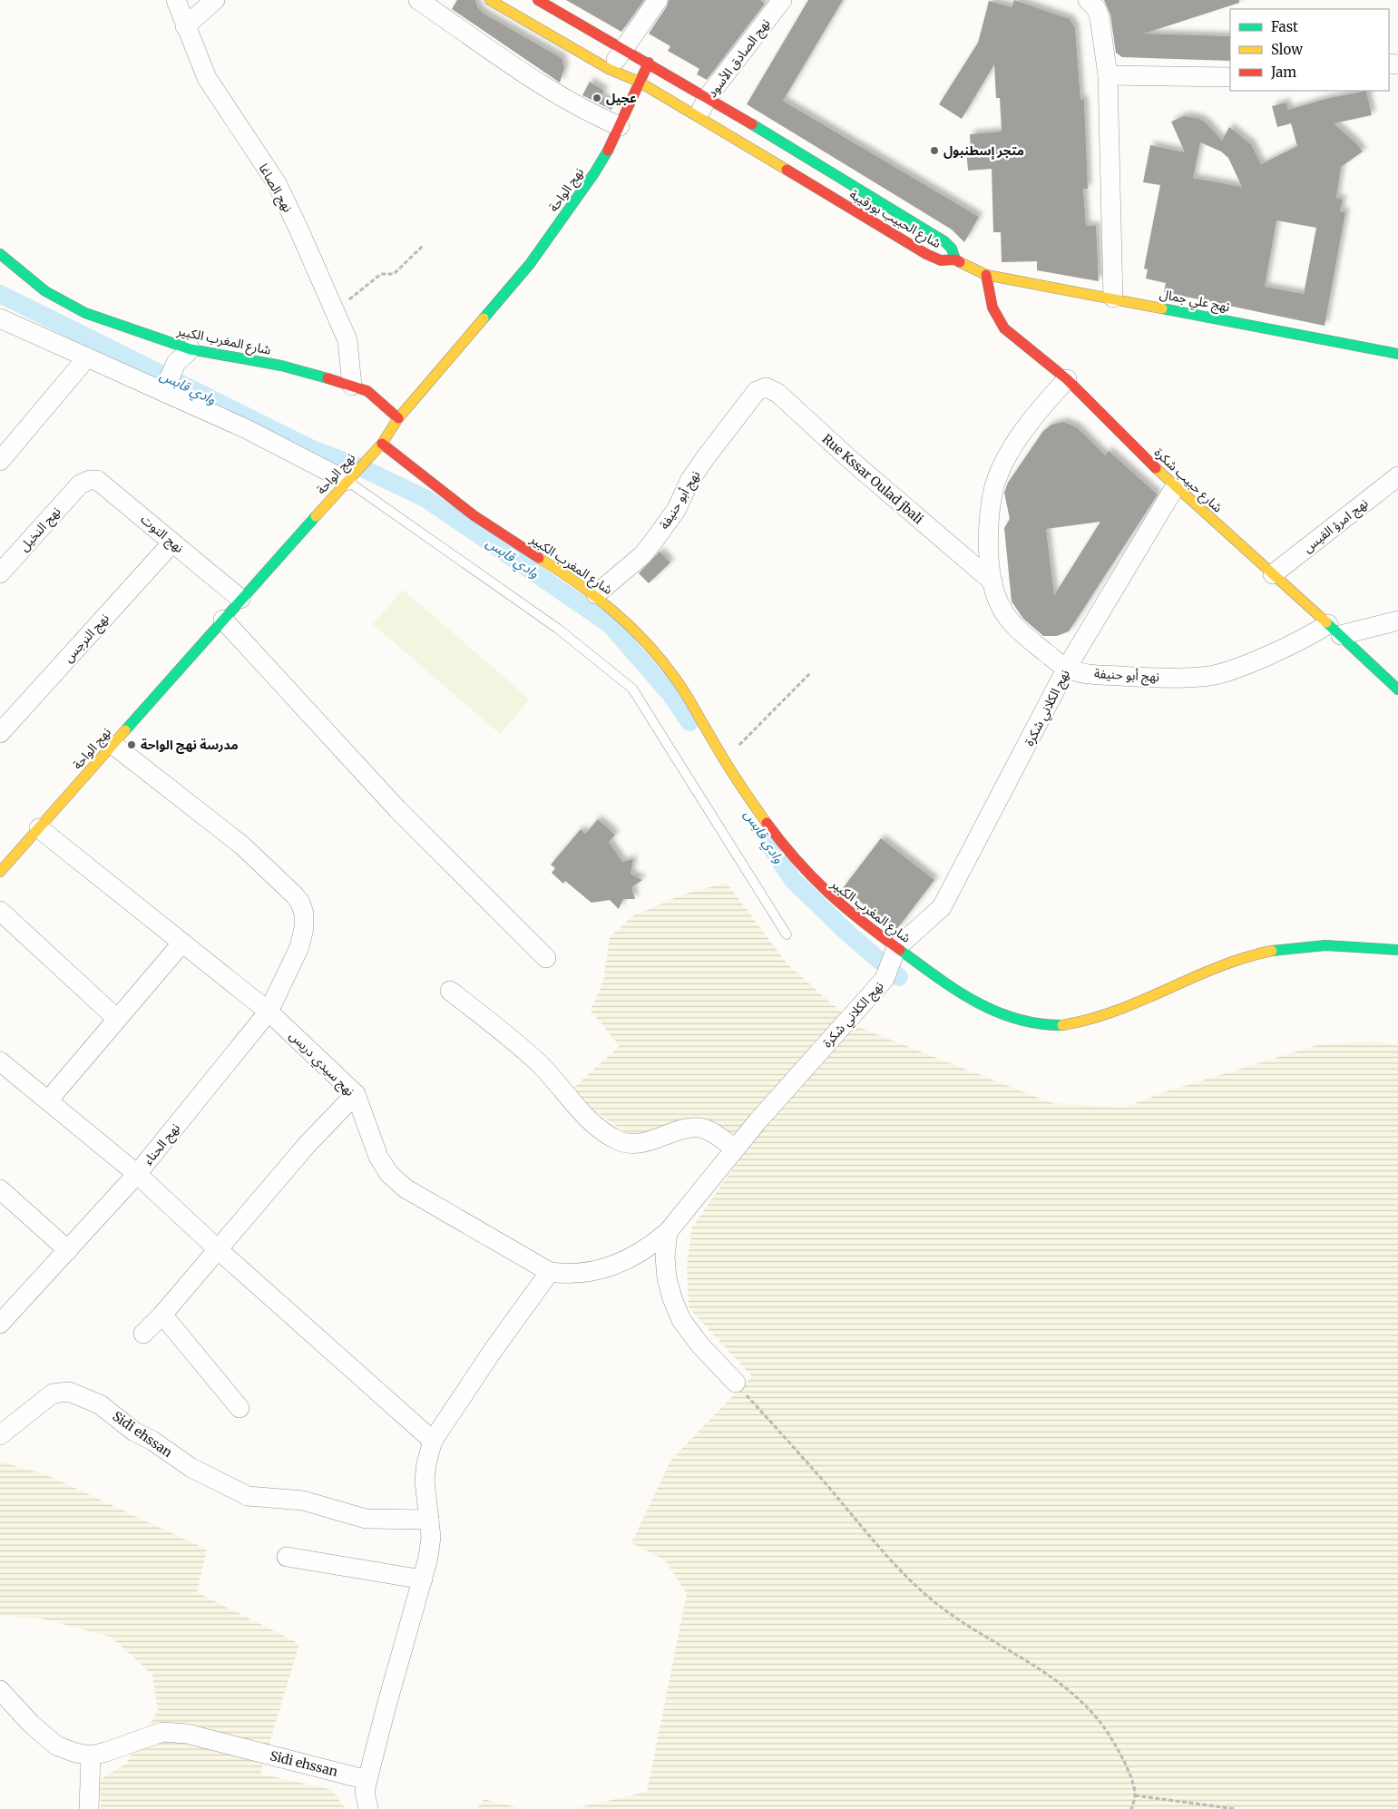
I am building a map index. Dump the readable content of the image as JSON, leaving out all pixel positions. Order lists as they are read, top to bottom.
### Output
{
  "streets": {
    "street": [
      "نهج الصادق الأسود",
      "نهج الصاغا",
      "نهج الواحة",
      "شارع الحبيب بورقيبة",
      "نهج علي جمال",
      "شارع المغرب الكبير",
      "Rue Kssar Oulad jbali",
      "شارع حبيب شكرة",
      "نهج أبو حنيفة",
      "نهج امرؤ القيس",
      "نهج النخيل",
      "نهج التوت",
      "نهج النرجس",
      "نهج الكلاني شكرة",
      "نهج سيدي دريس",
      "نهج الحناء",
      "Sidi ehssan"
    ]
  },
  "crossings": [
    ["نهج الصادق الأسود", "شارع الحبيب بورقيبة"],
    ["نهج الصاغا", "شارع المغرب الكبير"],
    ["نهج الواحة", "شارع الحبيب بورقيبة"],
    ["نهج الواحة", "شارع المغرب الكبير"],
    ["نهج الواحة", "نهج التوت"],
    ["نهج الواحة", "نهج سيدي دريس"],
    ["نهج الواحة", "نهج الحناء"],
    ["شارع الحبيب بورقيبة", "نهج علي جمال"],
    ["نهج علي جمال", "شارع حبيب شكرة"],
    ["شارع المغرب الكبير", "نهج أبو حنيفة"],
    ["شارع المغرب الكبير", "نهج الكلاني شكرة"],
    ["Rue Kssar Oulad jbali", "نهج أبو حنيفة"],
    ["شارع حبيب شكرة", "نهج أبو حنيفة"],
    ["شارع حبيب شكرة", "نهج امرؤ القيس"],
    ["شارع حبيب شكرة", "نهج الكلاني شكرة"],
    ["نهج أبو حنيفة", "نهج الكلاني شكرة"],
    ["نهج النخيل", "نهج التوت"],
    ["نهج التوت", "نهج النرجس"],
    ["نهج الكلاني شكرة", "نهج سيدي دريس"],
    ["نهج سيدي دريس", "نهج الحناء"]
  ],
  "water": ["وادي قابس"],
  "places": ["عجيل", "متجر إسطنبول", "مدرسة نهج الواحة"],
  "legend": ["Fast", "Slow", "Jam"]
}
